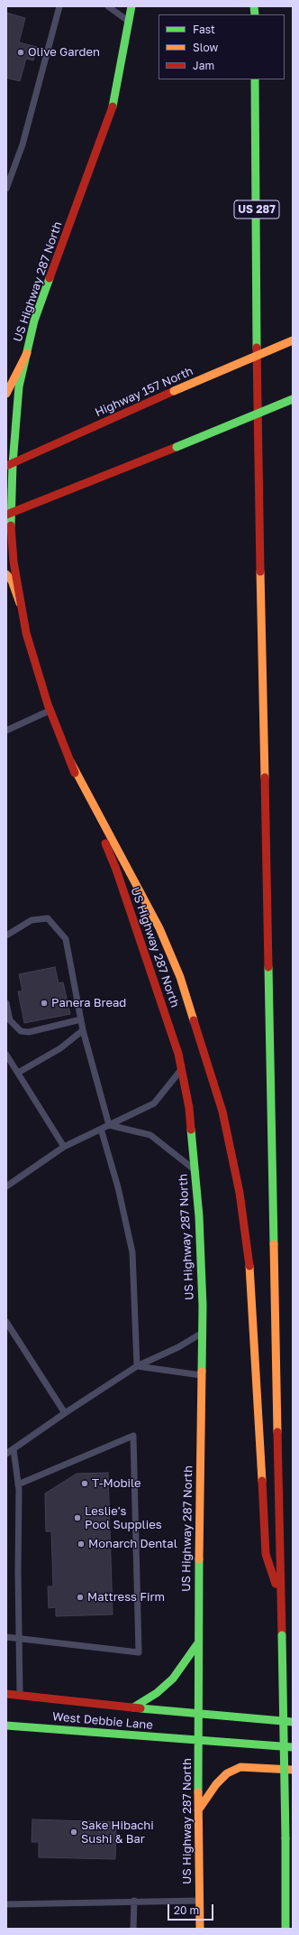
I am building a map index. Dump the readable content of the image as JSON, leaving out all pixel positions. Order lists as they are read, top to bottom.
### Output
{
  "streets": {
    "main road": [
      "US 287",
      "US Highway 287 North",
      "Highway 157 North",
      "West Debbie Lane"
    ]
  },
  "crossings": [
    ["US Highway 287 North", "Highway 157 North"],
    ["US Highway 287 North", "West Debbie Lane"]
  ],
  "places": [
    "Olive Garden",
    "Panera Bread",
    "T-Mobile",
    "Leslie's Pool Supplies",
    "Monarch Dental",
    "Mattress Firm",
    "Sake Hibachi Sushi & Bar"
  ],
  "legend": ["Fast", "Slow", "Jam"],
  "scale_bar": "20 m"
}
